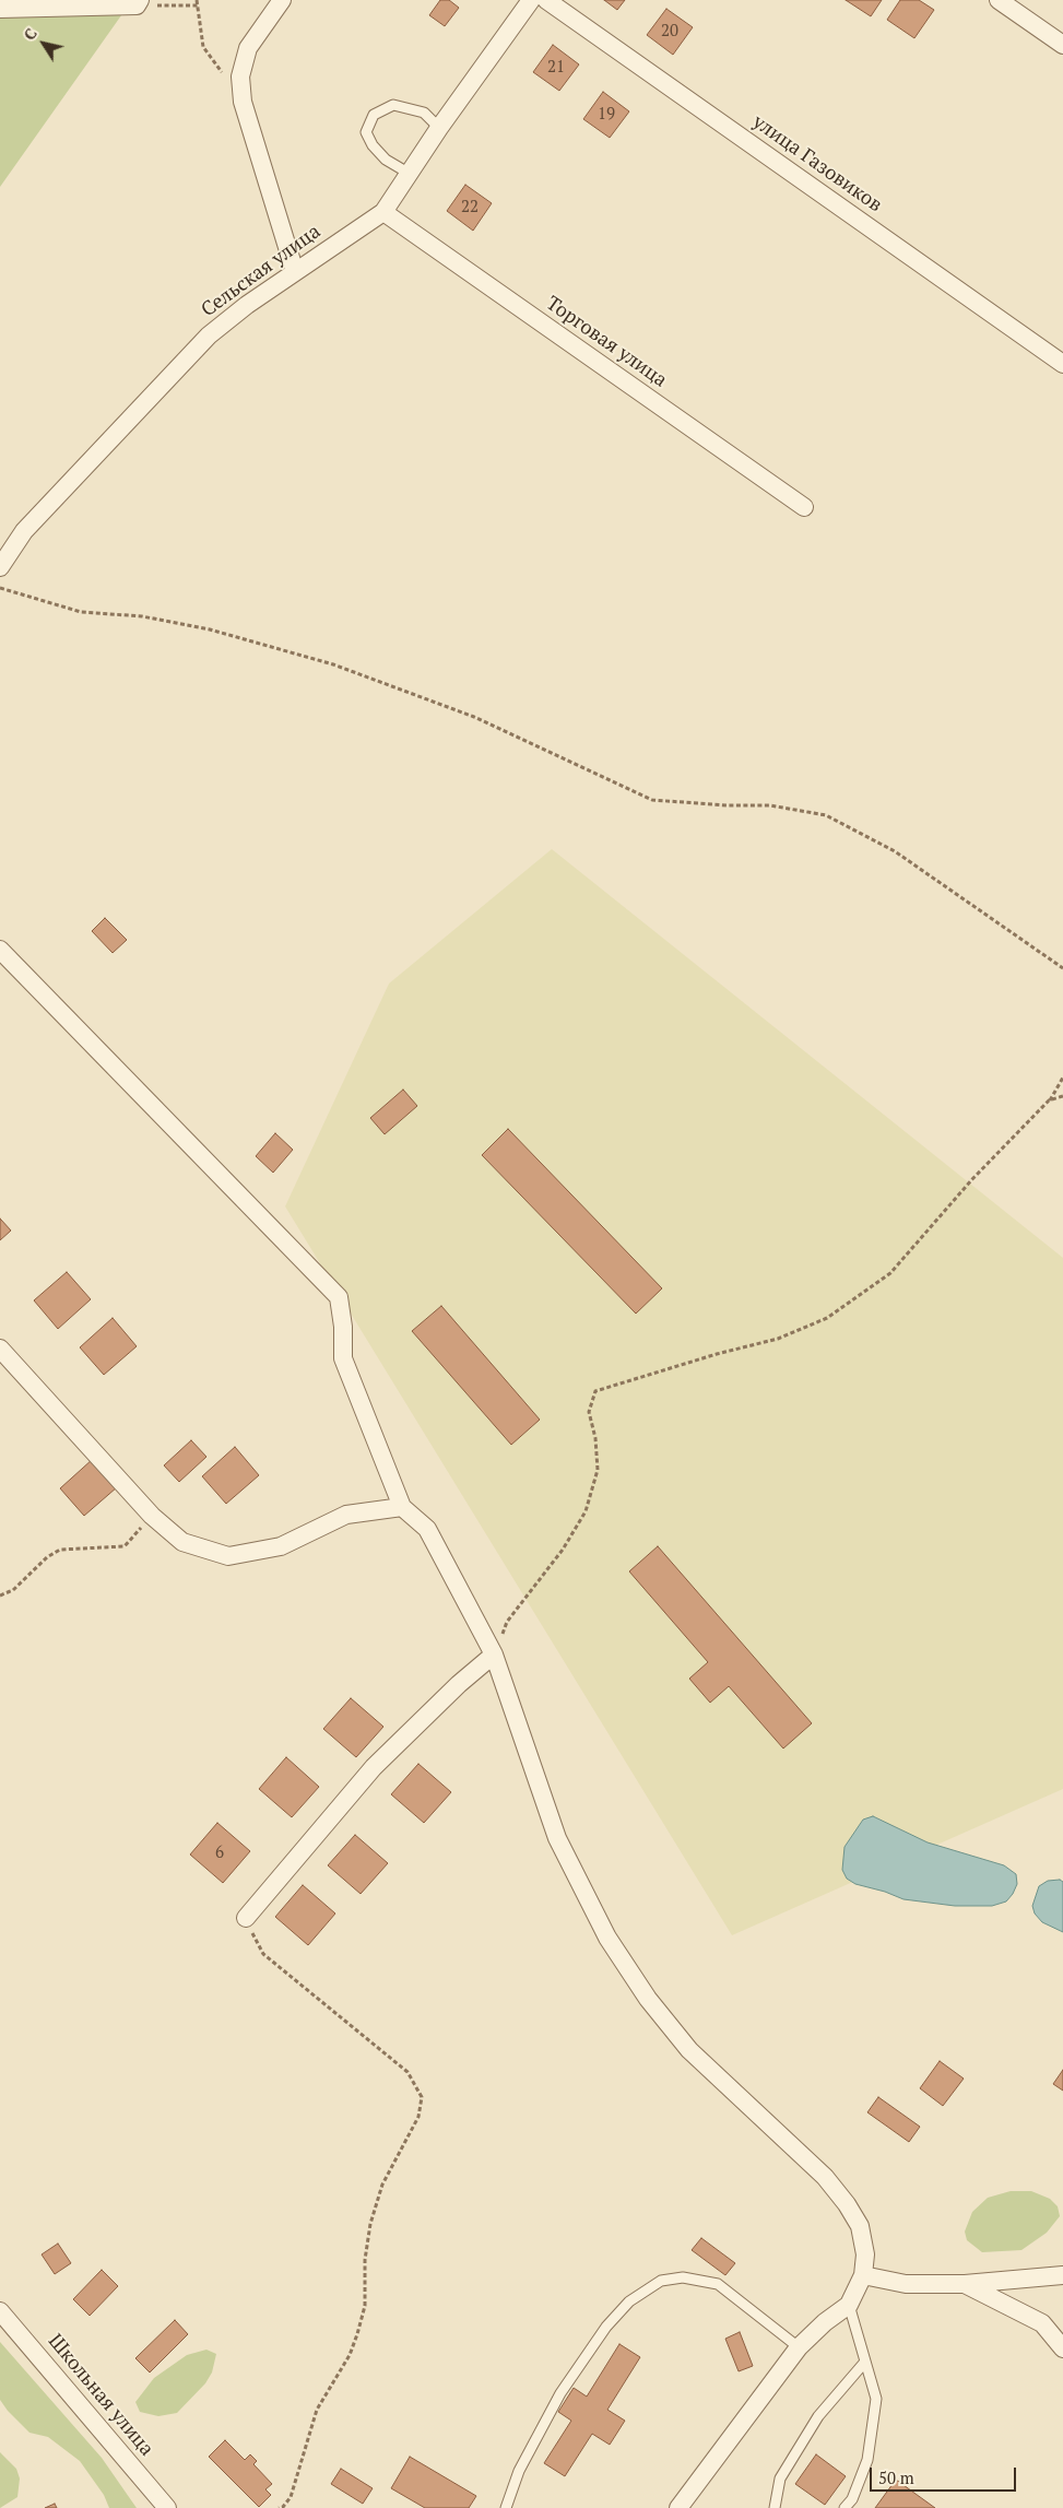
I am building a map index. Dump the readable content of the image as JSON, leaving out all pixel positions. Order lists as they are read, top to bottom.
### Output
{
  "streets": {
    "street": [
      "улица Газовиков",
      "Сельская улица",
      "Торговая улица",
      "Школьная улица"
    ]
  },
  "crossings": [
    ["Сельская улица", "Торговая улица"]
  ],
  "house_numbers": [
    "20",
    "21",
    "19",
    "22",
    "6"
  ],
  "scale_bar": "50 m",
  "north": "top left"
}
